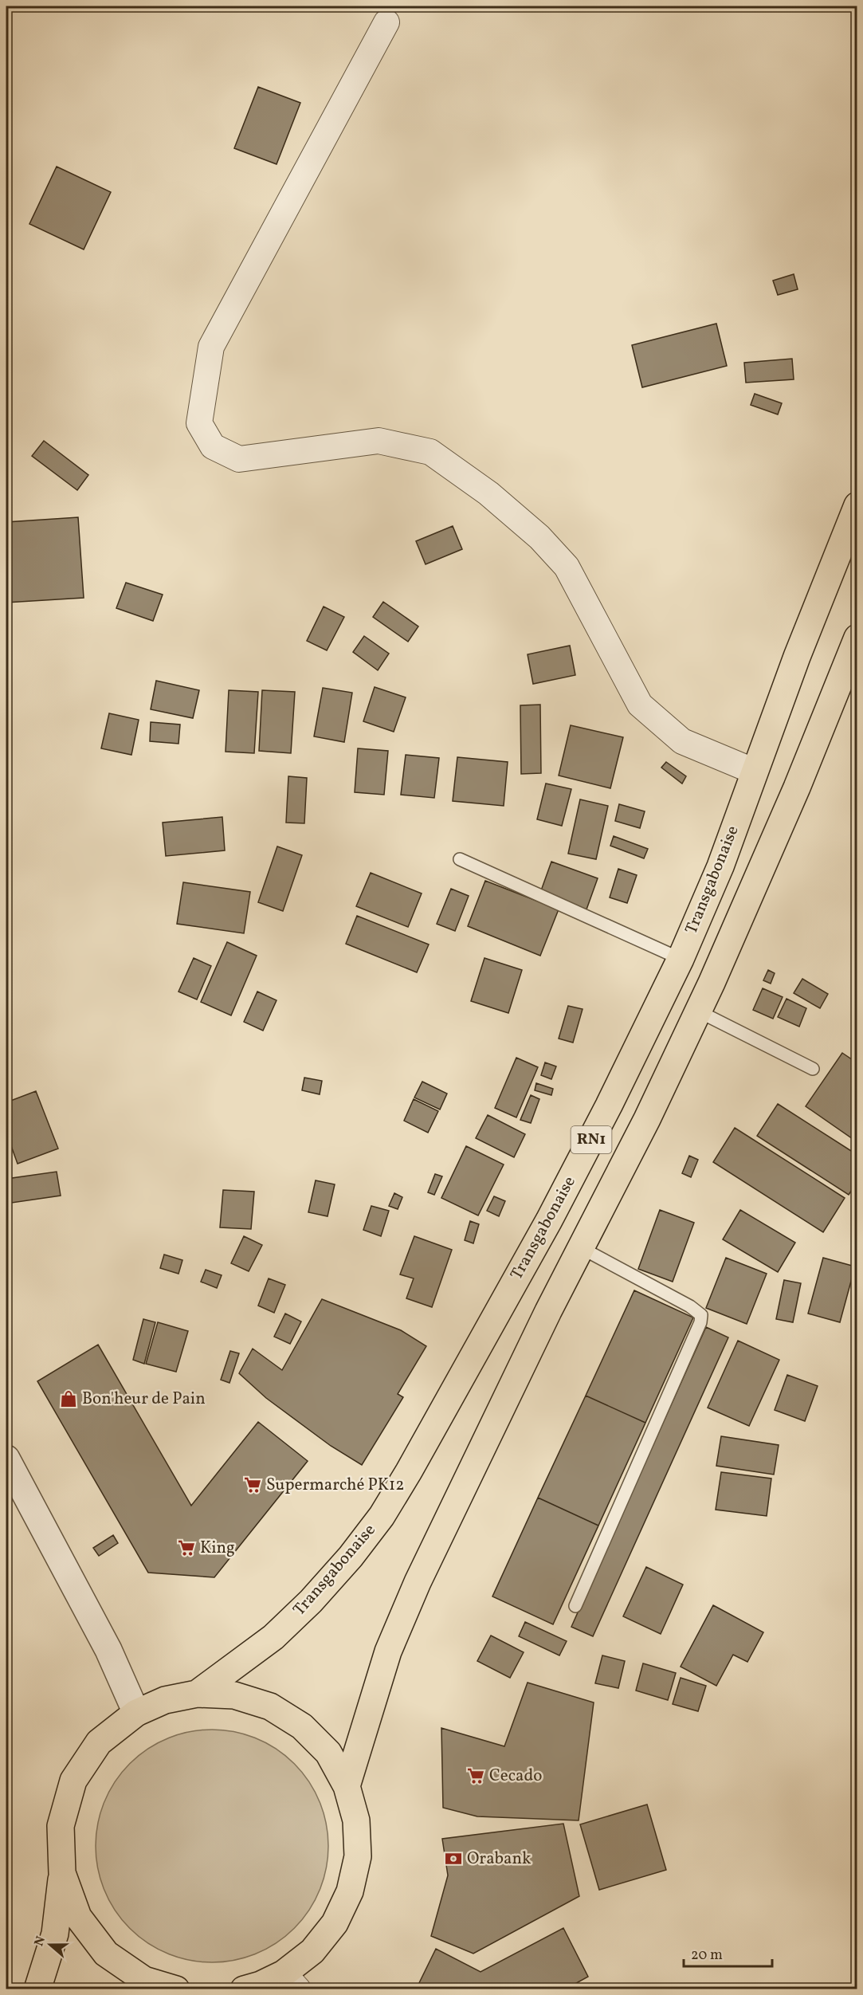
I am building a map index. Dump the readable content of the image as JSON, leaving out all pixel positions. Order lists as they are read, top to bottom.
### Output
{
  "streets": {
    "highway": ["Transgabonaise", "RN1"]
  },
  "places": {
    "shop": ["Bon'heur de Pain"],
    "supermarket": ["Supermarché PK12", "King", "Cecado"],
    "bank": ["Orabank"]
  },
  "scale_bar": "20 m",
  "north": "left"
}
